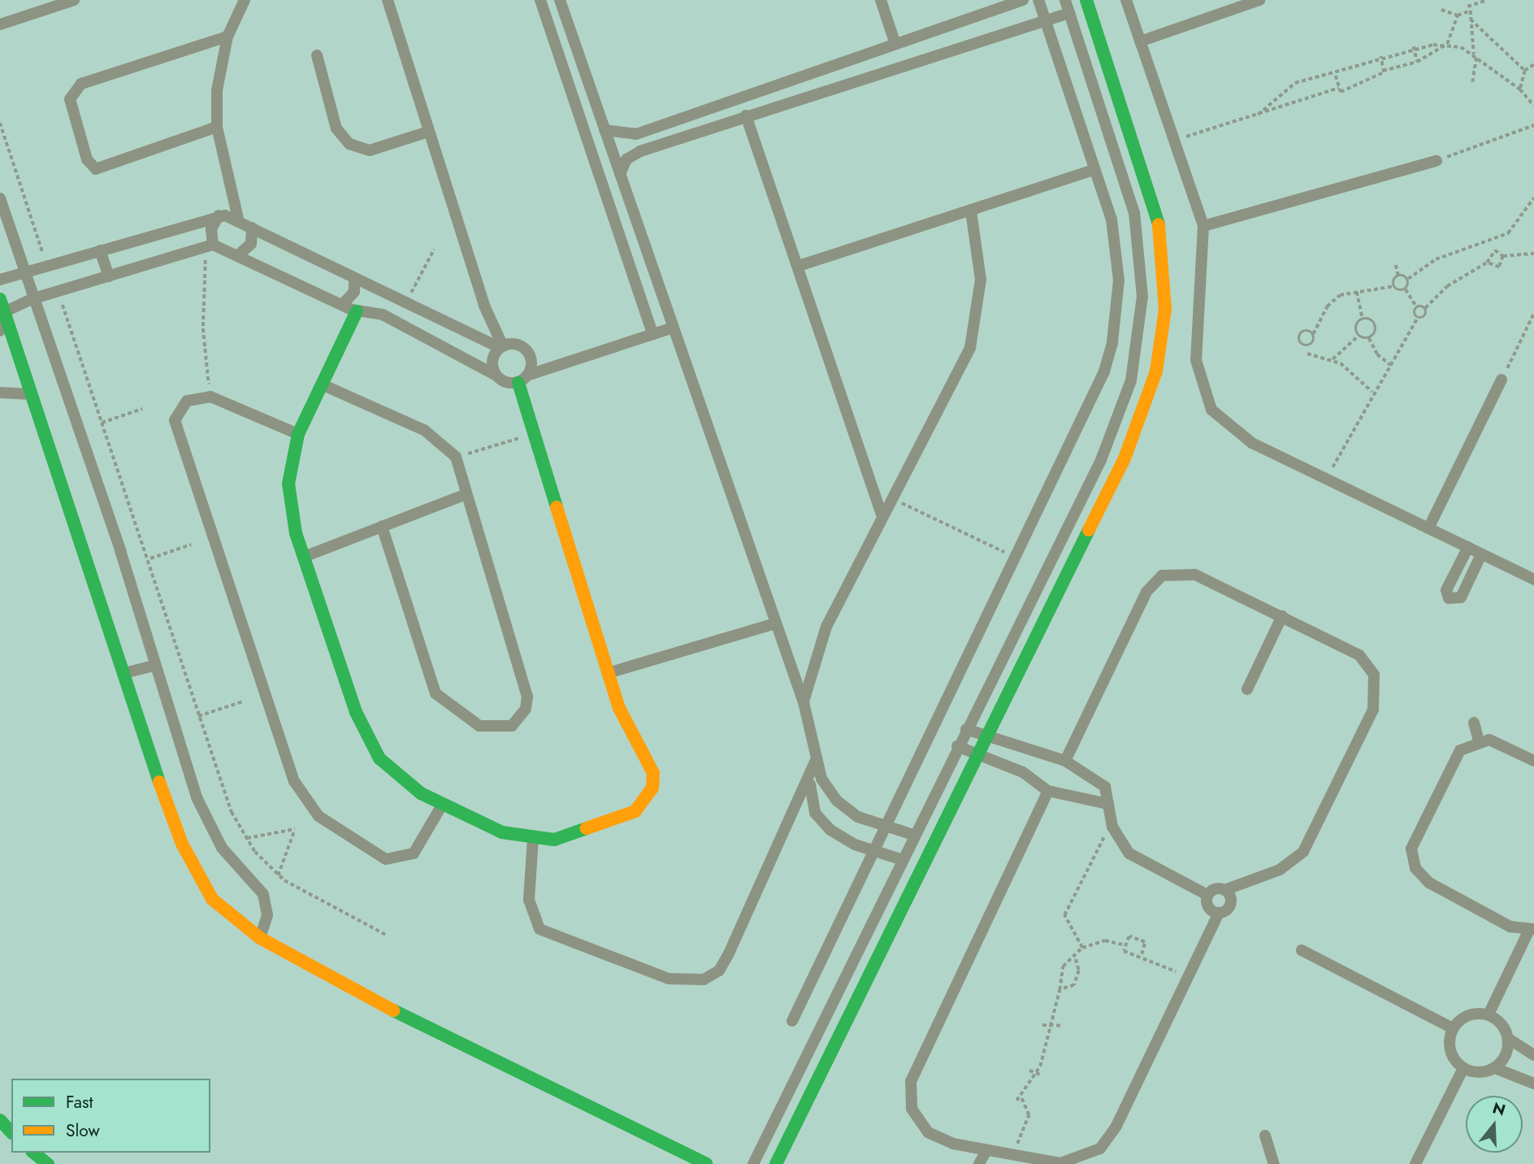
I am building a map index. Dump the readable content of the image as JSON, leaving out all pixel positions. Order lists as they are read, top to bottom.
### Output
{
  "legend": ["Fast", "Slow"],
  "north": "top"
}
